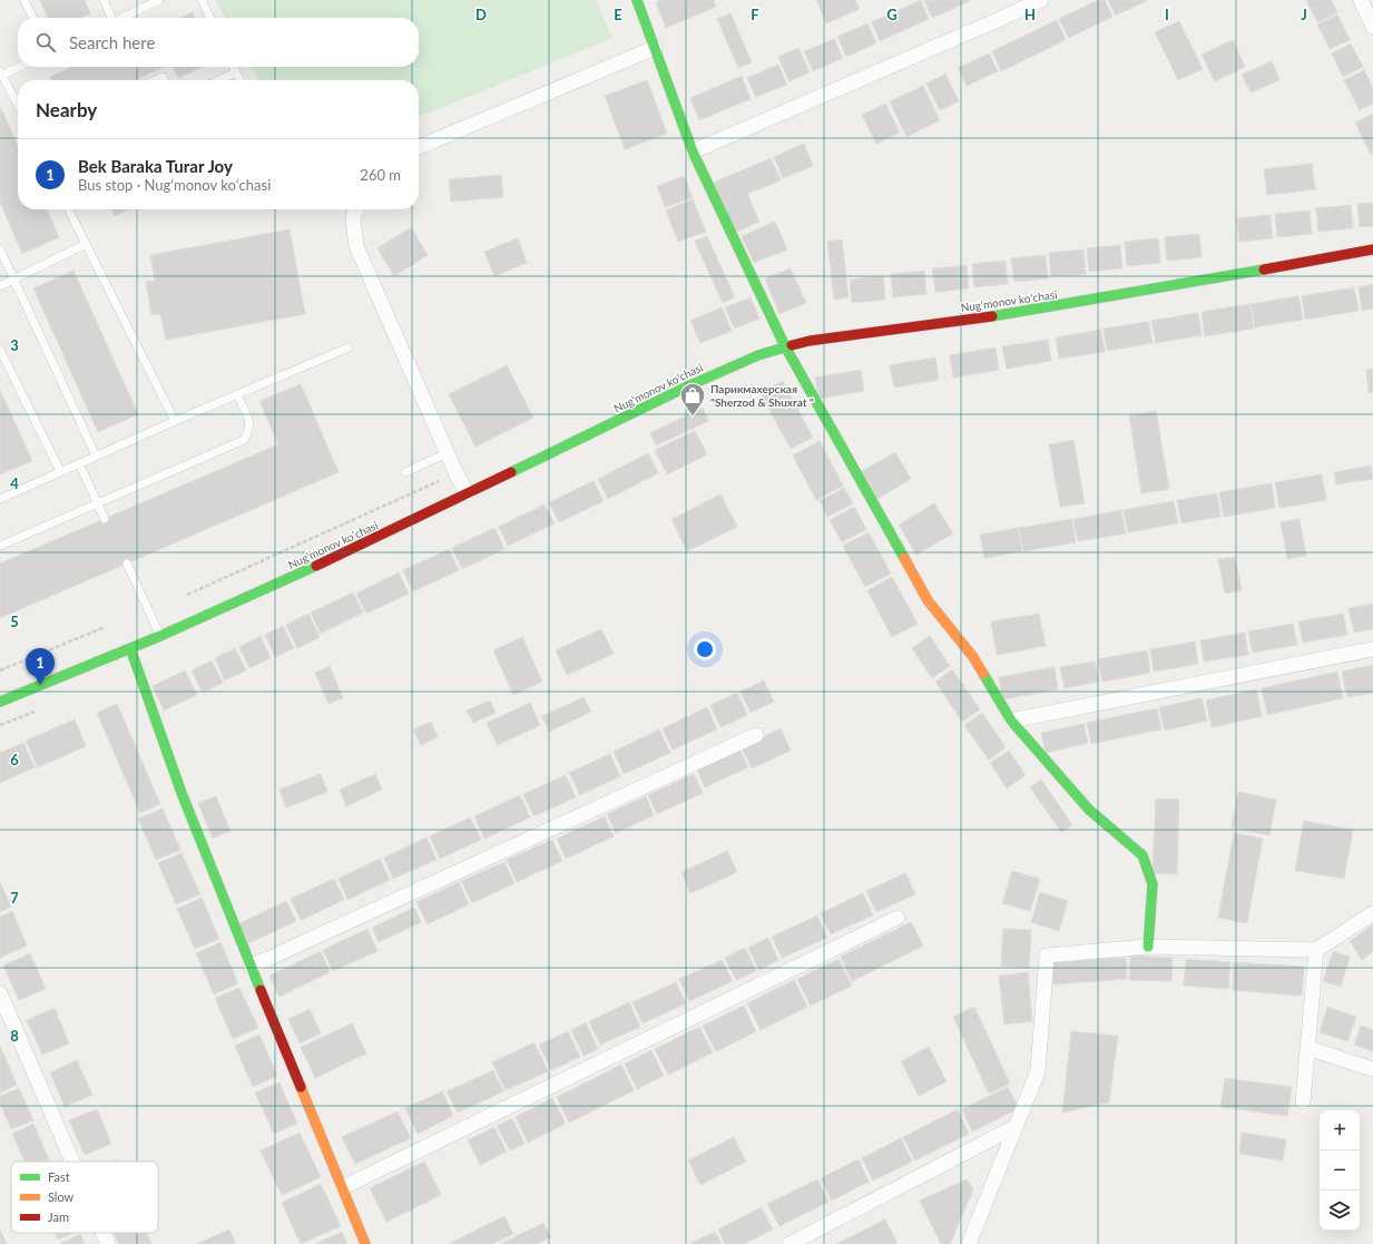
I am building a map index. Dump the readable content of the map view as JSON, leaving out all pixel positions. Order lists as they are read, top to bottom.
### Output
{
  "streets": {
    "street": ["Nugʻmonov koʻchasi"]
  },
  "places": {
    "shop": ["Парикмахерская \"Sherzod & Shuxrat \""]
  },
  "legend": ["Fast", "Slow", "Jam"],
  "page": {
    "search": "Search here",
    "heading": "Nearby",
    "list": [
      {
        "mark": "1",
        "name": "Bek Baraka Turar Joy",
        "note": "Bus stop · Nugʻmonov koʻchasi",
        "value": "260 m"
      }
    ],
    "pins": "1",
    "map_buttons": ["+", "−"]
  },
  "grid": {
    "columns": [
      "D",
      "E",
      "F",
      "G",
      "H",
      "I",
      "J"
    ],
    "rows": [
      "3",
      "4",
      "5",
      "6",
      "7",
      "8"
    ]
  }
}
